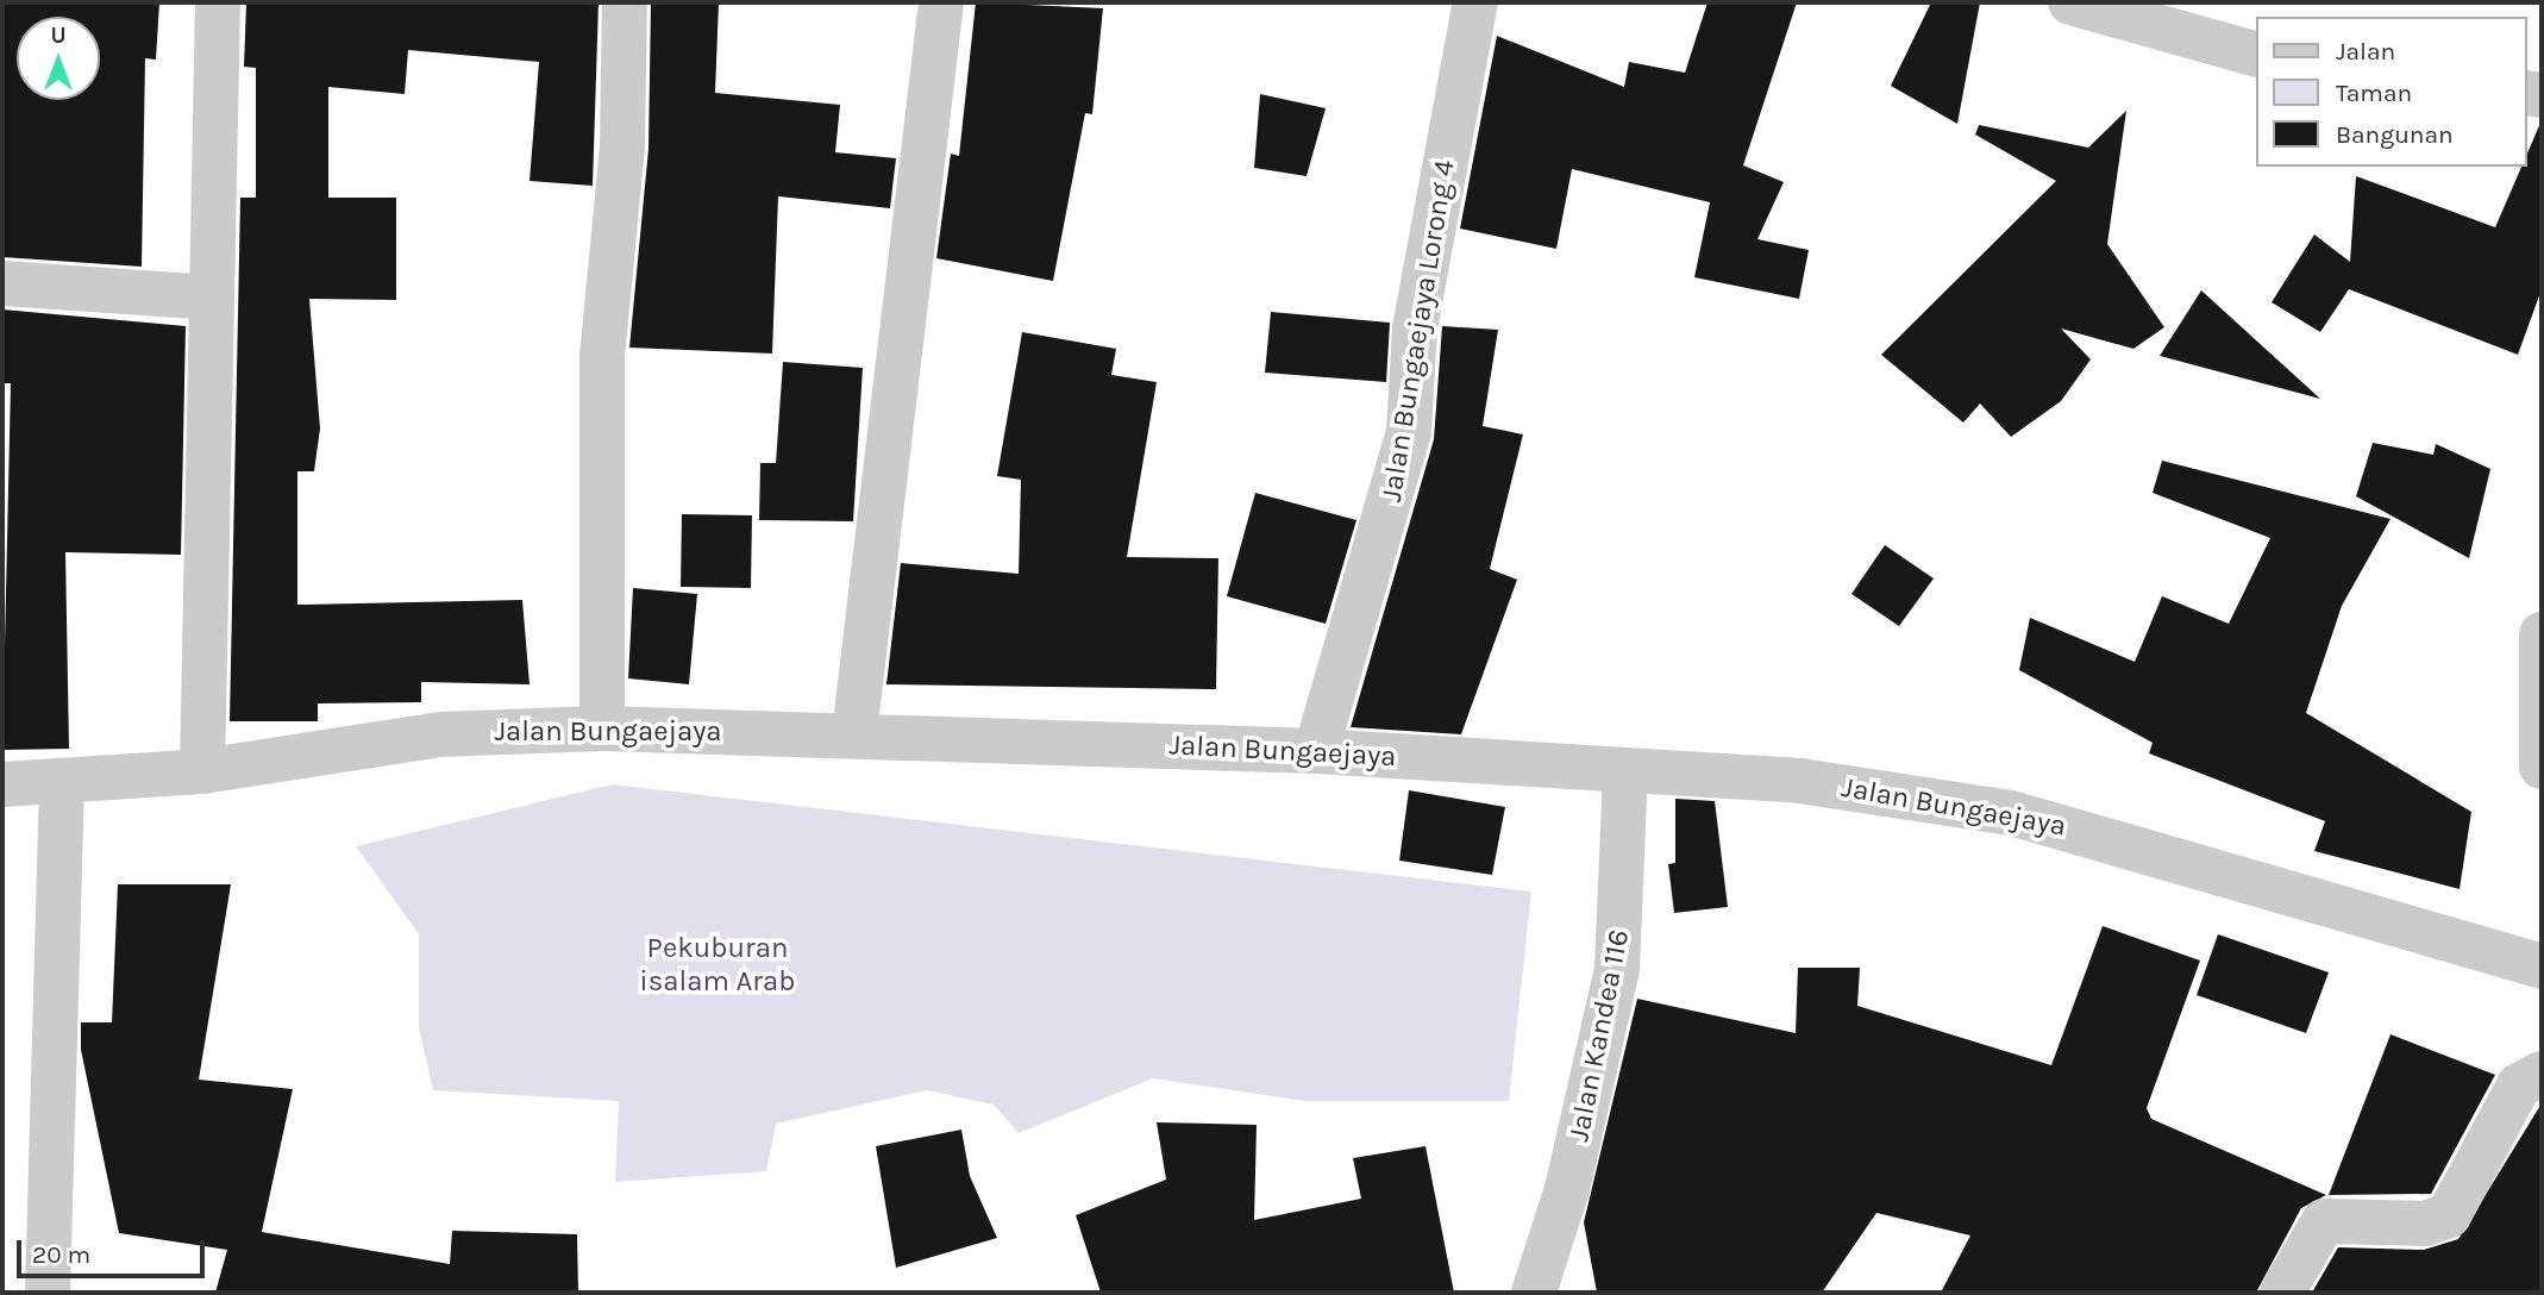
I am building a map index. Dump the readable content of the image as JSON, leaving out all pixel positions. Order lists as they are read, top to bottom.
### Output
{
  "streets": {
    "street": ["Jalan Bungaejaya Lorong 4", "Jalan Bungaejaya", "Jalan Kandea 116"]
  },
  "crossings": [
    ["Jalan Bungaejaya Lorong 4", "Jalan Bungaejaya"],
    ["Jalan Bungaejaya", "Jalan Kandea 116"]
  ],
  "parks": ["Pekuburan isalam Arab"],
  "legend": ["Jalan", "Taman", "Bangunan"],
  "scale_bar": "20 m",
  "north": "top"
}
